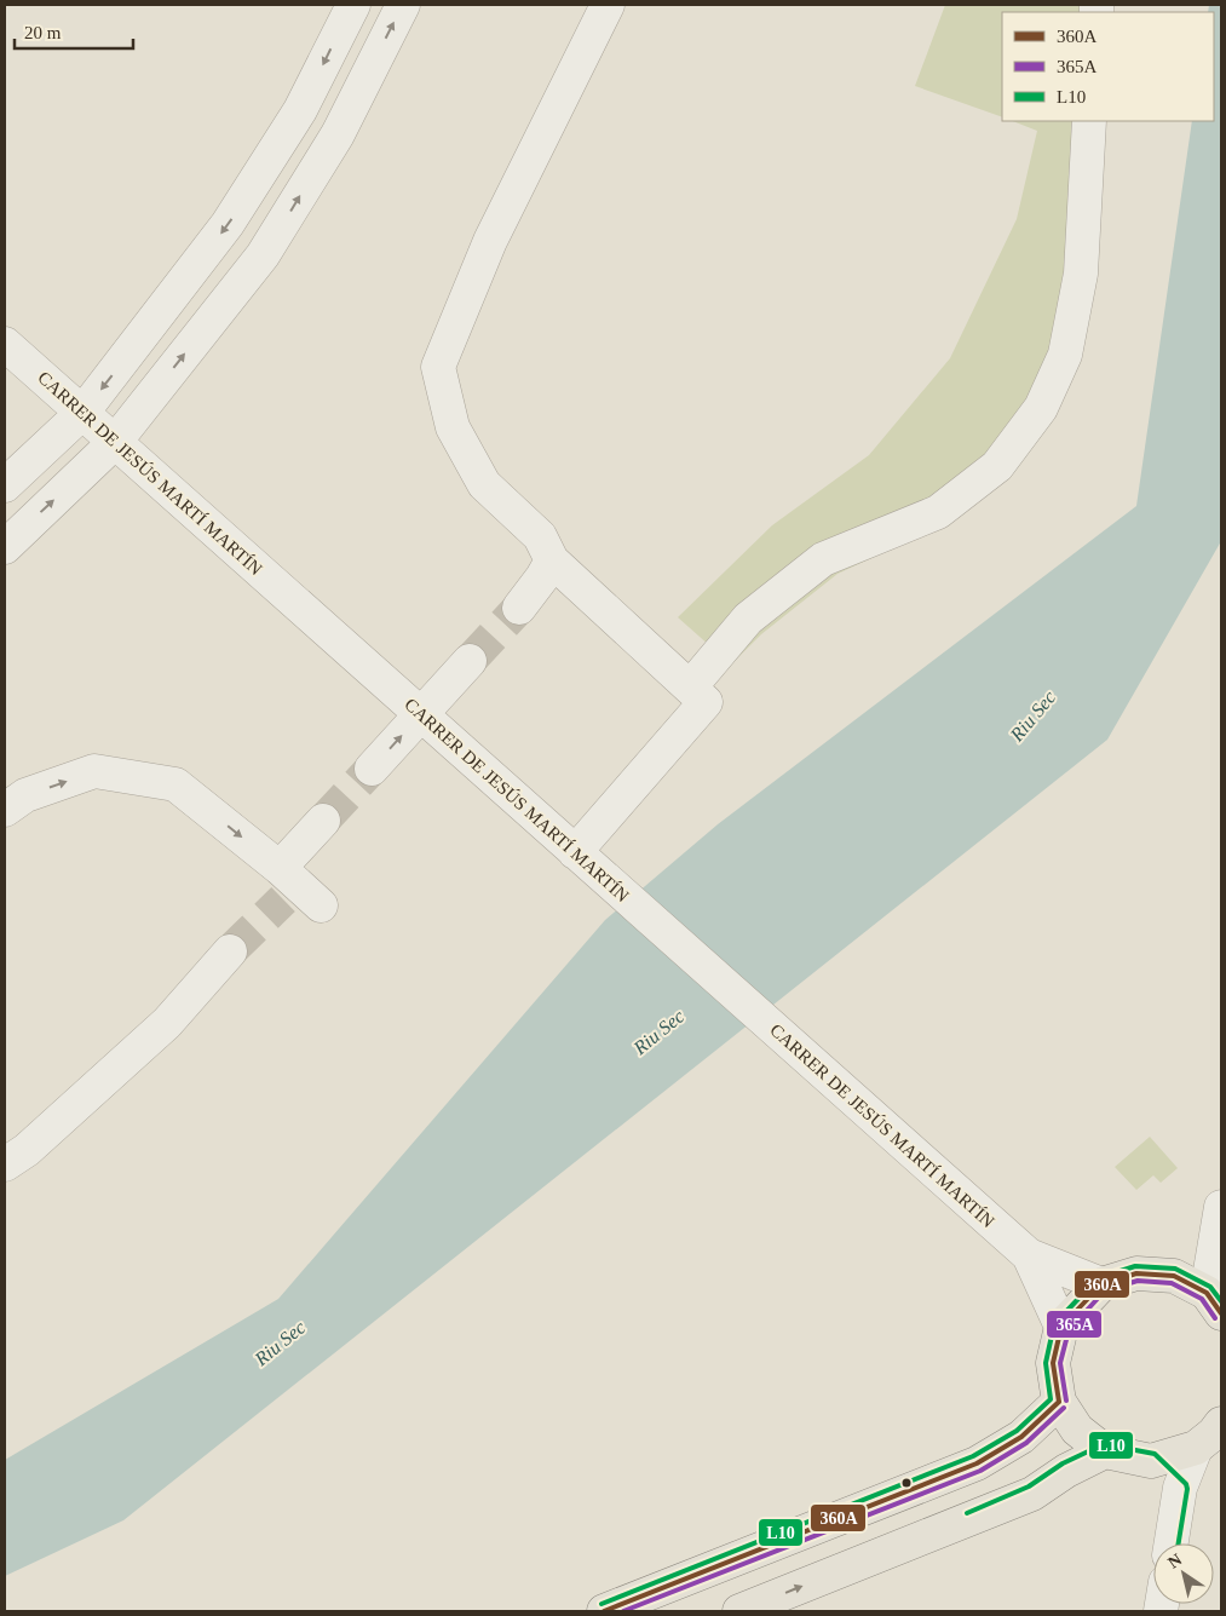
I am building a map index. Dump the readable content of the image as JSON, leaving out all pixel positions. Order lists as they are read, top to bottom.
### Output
{
  "streets": {
    "street": ["CARRER DE JESÚS MARTÍ MARTÍN"]
  },
  "water": ["Riu Sec"],
  "lines": ["transit line L10", "transit line 360A", "transit line 365A"],
  "legend": ["360A", "365A", "L10"],
  "scale_bar": "20 m",
  "north": "top left"
}
